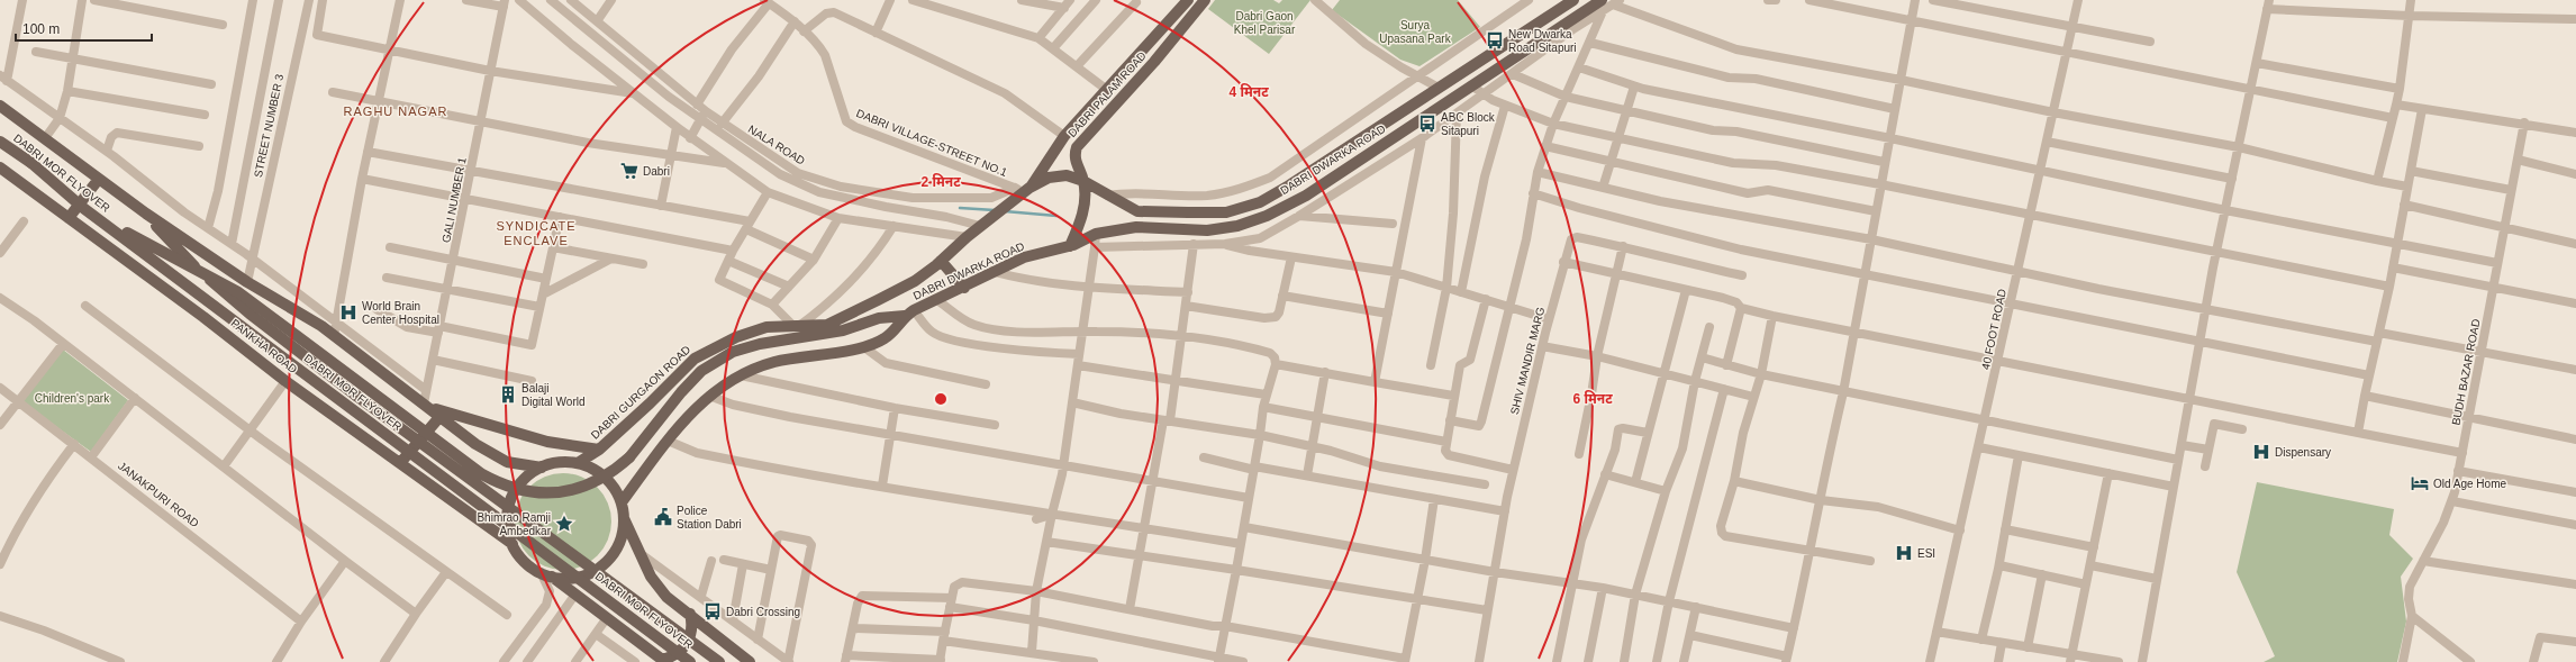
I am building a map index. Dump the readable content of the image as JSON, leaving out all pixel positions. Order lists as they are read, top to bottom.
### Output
{
  "streets": {
    "main road": [
      "DABRI PALAM ROAD",
      "DABRI DWARKA ROAD",
      "DABRI MOR FLYOVER",
      "PANKHA ROAD",
      "DABRI GURGAON ROAD"
    ],
    "street": [
      "STREET NUMBER 3",
      "DABRI VILLAGE-STREET NO.1",
      "NALA ROAD",
      "GALI NUMBER 1",
      "40 FOOT ROAD",
      "SHIV MANDIR MARG",
      "BUDH BAZAR ROAD",
      "JANAKPURI ROAD"
    ]
  },
  "crossings": [
    ["DABRI PALAM ROAD", "DABRI VILLAGE-STREET NO.1"],
    ["DABRI PALAM ROAD", "NALA ROAD"],
    ["DABRI PALAM ROAD", "DABRI DWARKA ROAD"],
    ["DABRI PALAM ROAD", "DABRI GURGAON ROAD"],
    ["DABRI VILLAGE-STREET NO.1", "NALA ROAD"],
    ["DABRI VILLAGE-STREET NO.1", "DABRI DWARKA ROAD"],
    ["DABRI VILLAGE-STREET NO.1", "DABRI GURGAON ROAD"],
    ["NALA ROAD", "DABRI DWARKA ROAD"],
    ["NALA ROAD", "DABRI GURGAON ROAD"],
    ["DABRI DWARKA ROAD", "PANKHA ROAD"],
    ["DABRI DWARKA ROAD", "DABRI GURGAON ROAD"],
    ["PANKHA ROAD", "DABRI GURGAON ROAD"]
  ],
  "districts": ["RAGHU NAGAR", "SYNDICATE ENCLAVE"],
  "parks": ["Dabri Gaon Khel Parisar", "Surya Upasana Park", "Children's park"],
  "places": {
    "bus stop": ["New Dwarka Road Sitapuri", "ABC Block Sitapuri", "Dabri Crossing"],
    "supermarket": ["Dabri"],
    "hospital": ["World Brain Center Hospital", "Dispensary", "ESI"],
    "building": ["Balaji Digital World"],
    "hotel": ["Old Age Home"],
    "public building": ["Police Station Dabri"],
    "place": ["Bhimrao Ramji Ambedkar"]
  },
  "scale_bar": "100 m",
  "rings": ["4 मिनट", "2 मिनट", "6 मिनट"]
}
